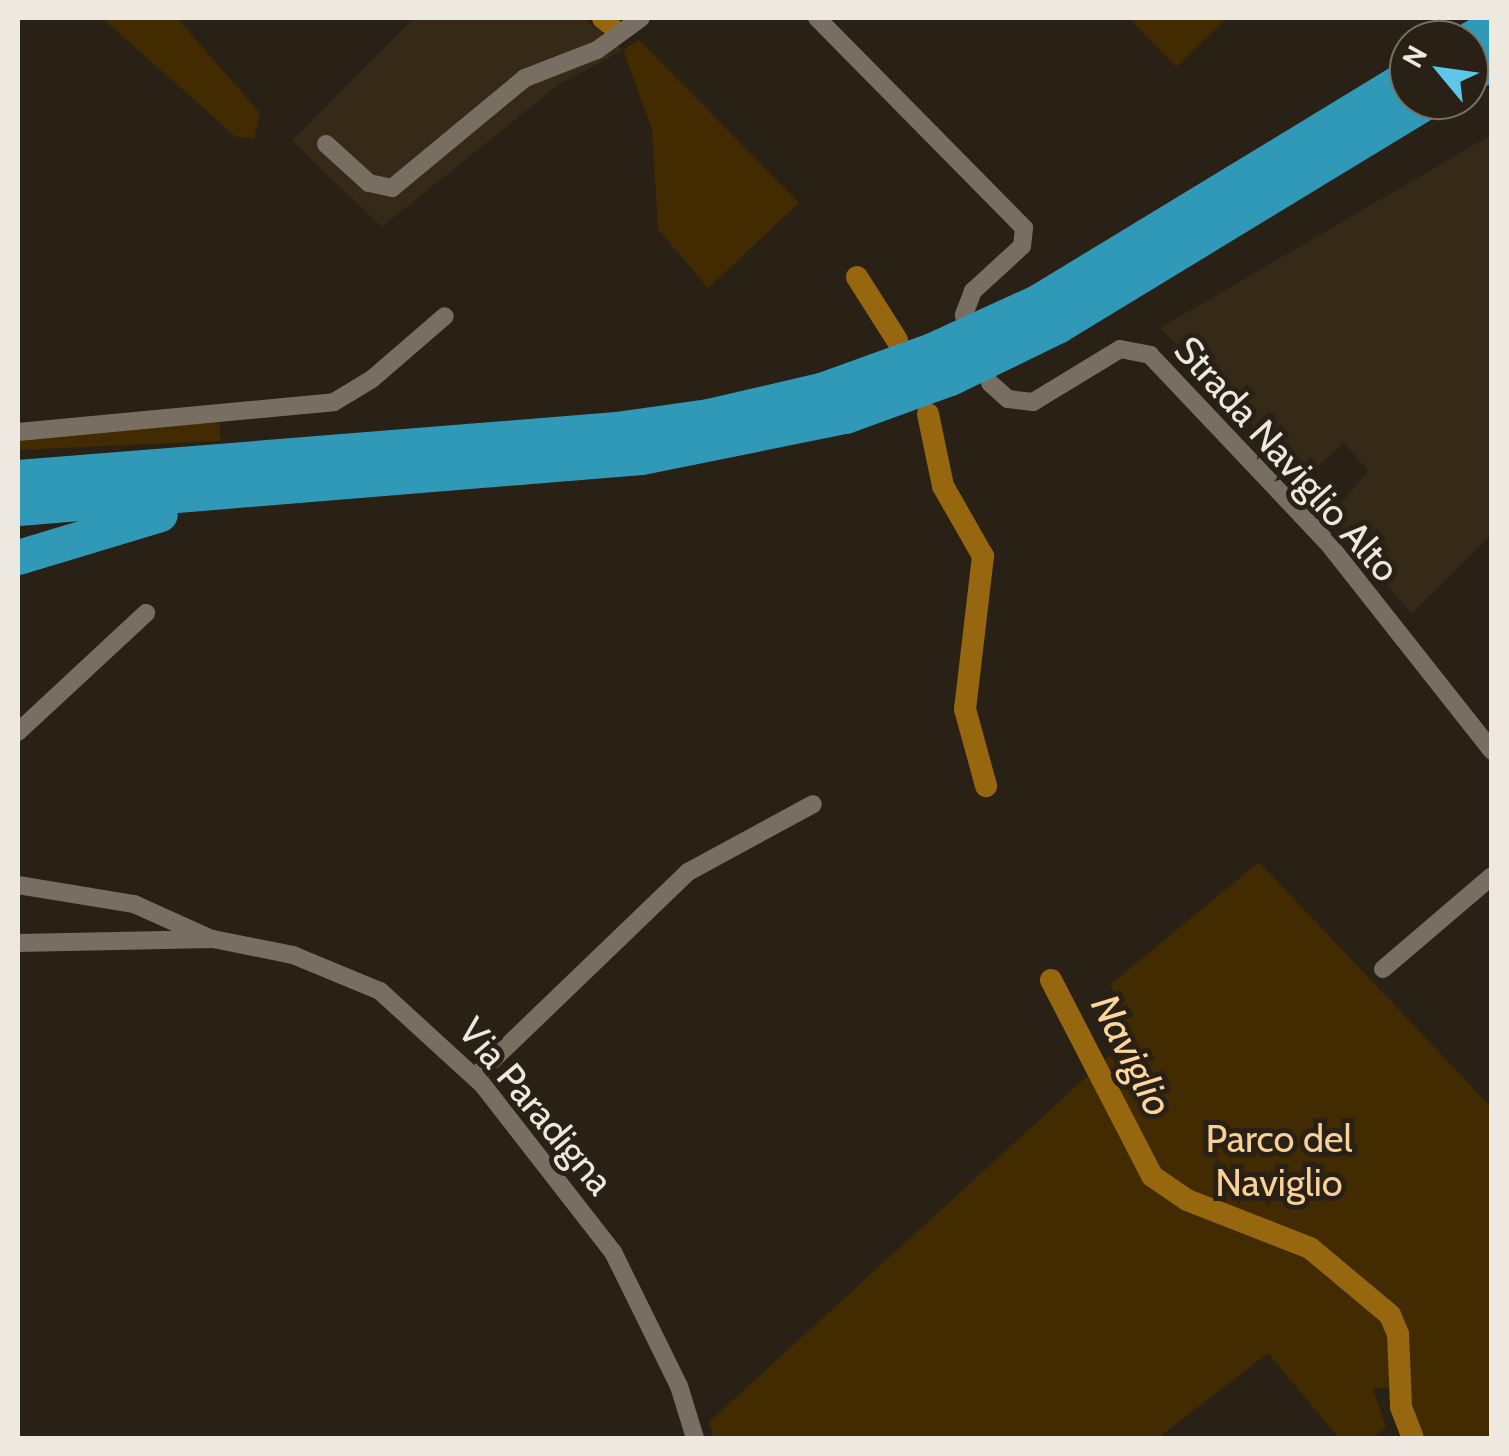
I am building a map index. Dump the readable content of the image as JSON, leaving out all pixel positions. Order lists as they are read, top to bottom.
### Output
{
  "streets": {
    "street": ["Strada Naviglio Alto", "Via Paradigna"]
  },
  "water": ["Naviglio"],
  "parks": ["Parco del Naviglio"],
  "north": "top left"
}
